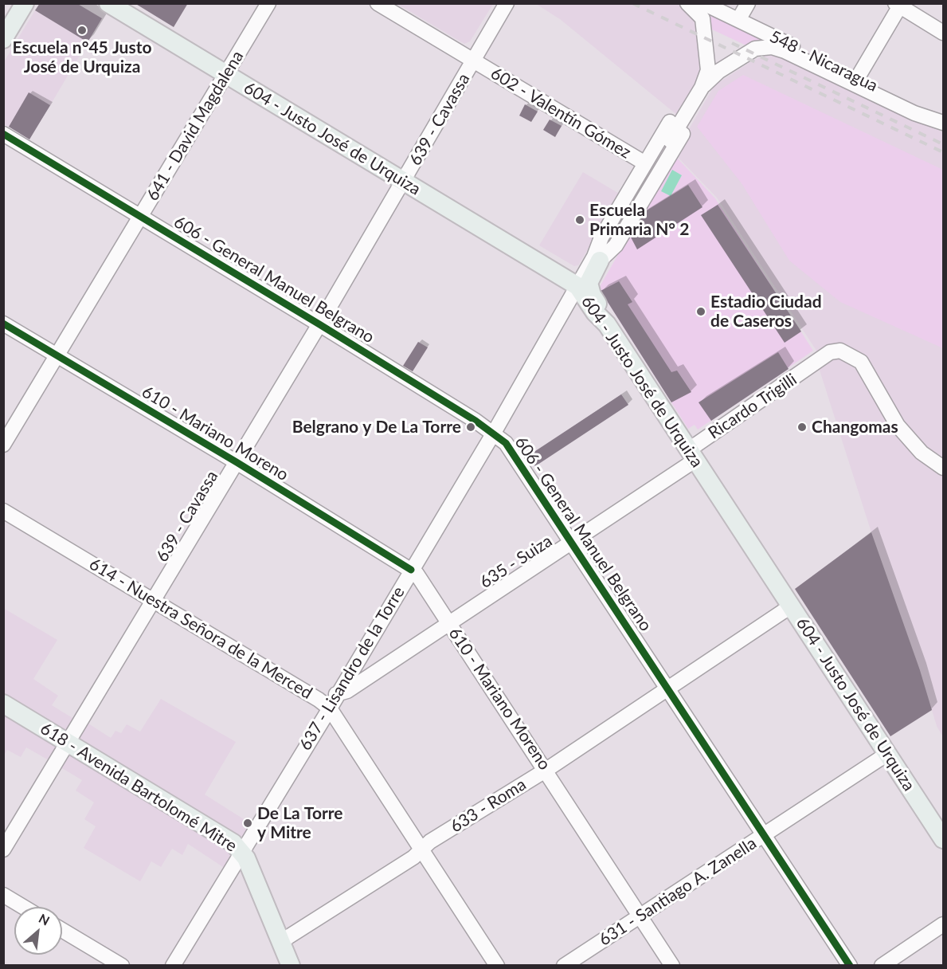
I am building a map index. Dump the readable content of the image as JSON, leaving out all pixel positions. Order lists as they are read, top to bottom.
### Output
{
  "streets": {
    "main road": ["604 - Justo José de Urquiza", "618 - Avenida Bartolomé Mitre"],
    "street": [
      "548 - Nicaragua",
      "602 - Valentín Gómez",
      "639 - Cavassa",
      "641 - David Magdalena",
      "606 - General Manuel Belgrano",
      "Ricardo Trigilli",
      "610 - Mariano Moreno",
      "635 - Suiza",
      "614 - Nuestra Señora de la Merced",
      "637 - Lisandro de la Torre",
      "633 - Roma",
      "631 - Santiago A. Zanella"
    ]
  },
  "crossings": [
    ["602 - Valentín Gómez", "639 - Cavassa"],
    ["602 - Valentín Gómez", "637 - Lisandro de la Torre"],
    ["639 - Cavassa", "604 - Justo José de Urquiza"],
    ["639 - Cavassa", "606 - General Manuel Belgrano"],
    ["639 - Cavassa", "610 - Mariano Moreno"],
    ["639 - Cavassa", "614 - Nuestra Señora de la Merced"],
    ["639 - Cavassa", "618 - Avenida Bartolomé Mitre"],
    ["641 - David Magdalena", "604 - Justo José de Urquiza"],
    ["641 - David Magdalena", "606 - General Manuel Belgrano"],
    ["641 - David Magdalena", "610 - Mariano Moreno"],
    ["604 - Justo José de Urquiza", "Ricardo Trigilli"],
    ["604 - Justo José de Urquiza", "635 - Suiza"],
    ["604 - Justo José de Urquiza", "637 - Lisandro de la Torre"],
    ["604 - Justo José de Urquiza", "633 - Roma"],
    ["604 - Justo José de Urquiza", "631 - Santiago A. Zanella"],
    ["606 - General Manuel Belgrano", "635 - Suiza"],
    ["606 - General Manuel Belgrano", "637 - Lisandro de la Torre"],
    ["606 - General Manuel Belgrano", "633 - Roma"],
    ["606 - General Manuel Belgrano", "631 - Santiago A. Zanella"],
    ["Ricardo Trigilli", "635 - Suiza"],
    ["610 - Mariano Moreno", "635 - Suiza"],
    ["610 - Mariano Moreno", "637 - Lisandro de la Torre"],
    ["610 - Mariano Moreno", "633 - Roma"],
    ["610 - Mariano Moreno", "631 - Santiago A. Zanella"],
    ["635 - Suiza", "637 - Lisandro de la Torre"],
    ["614 - Nuestra Señora de la Merced", "637 - Lisandro de la Torre"],
    ["614 - Nuestra Señora de la Merced", "633 - Roma"],
    ["637 - Lisandro de la Torre", "618 - Avenida Bartolomé Mitre"],
    ["618 - Avenida Bartolomé Mitre", "633 - Roma"]
  ],
  "places": [
    "Escuela n°45 Justo José de Urquiza",
    "Escuela Primaria N° 2",
    "Estadio Ciudad de Caseros",
    "Belgrano y De La Torre",
    "Changomas",
    "De La Torre y Mitre"
  ],
  "north": "top right"
}
